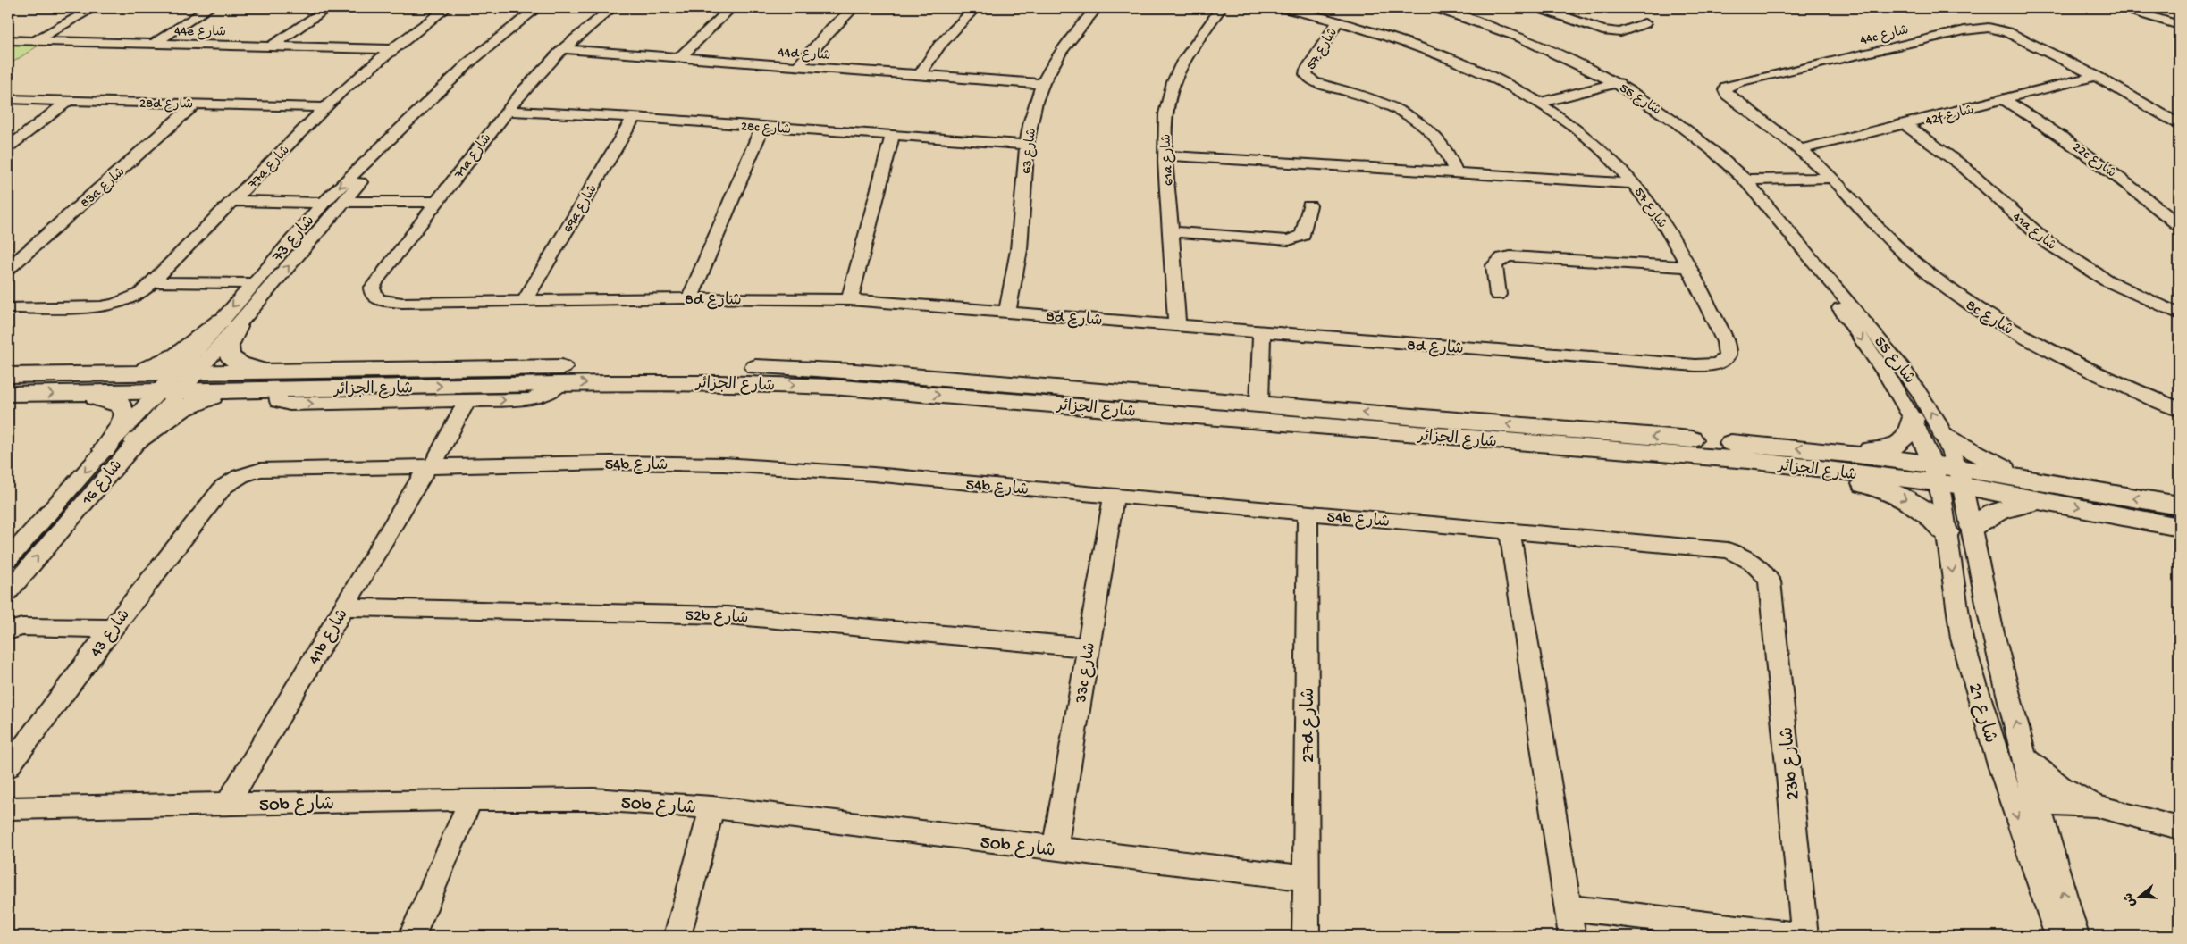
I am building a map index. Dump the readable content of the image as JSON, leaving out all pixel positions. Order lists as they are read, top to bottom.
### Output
{
  "streets": {
    "main road": ["شارع الجزائر"],
    "street": [
      "44e شارع",
      "44c شارع",
      "شارع 57",
      "44d شارع",
      "شارع 55",
      "28d شارع",
      "42f شارع",
      "28c شارع",
      "شارع 63",
      "71a شارع",
      "22c شارع",
      "61a شارع",
      "77a شارع",
      "83a شارع",
      "69a شارع",
      "41a شارع",
      "شارع 73",
      "8d شارع",
      "8c شارع",
      "54b شارع",
      "شارع 16",
      "52b شارع",
      "شارع 43",
      "41b شارع",
      "33c شارع",
      "شارع 21",
      "27d شارع",
      "23b شارع",
      "50b شارع"
    ]
  },
  "crossings": [
    ["44e شارع", "77a شارع"],
    ["44c شارع", "42f شارع"],
    ["44c شارع", "8c شارع"],
    ["شارع 57", "8d شارع"],
    ["44d شارع", "شارع 63"],
    ["44d شارع", "71a شارع"],
    ["شارع 55", "شارع الجزائر"],
    ["شارع 55", "شارع 21"],
    ["28d شارع", "77a شارع"],
    ["28d شارع", "83a شارع"],
    ["42f شارع", "22c شارع"],
    ["42f شارع", "41a شارع"],
    ["42f شارع", "8c شارع"],
    ["28c شارع", "شارع 63"],
    ["28c شارع", "71a شارع"],
    ["28c شارع", "69a شارع"],
    ["شارع 63", "8d شارع"],
    ["71a شارع", "8d شارع"],
    ["61a شارع", "8d شارع"],
    ["69a شارع", "8d شارع"],
    ["شارع 73", "شارع الجزائر"],
    ["شارع 73", "شارع 16"],
    ["شارع الجزائر", "شارع 16"],
    ["شارع الجزائر", "شارع 21"],
    ["54b شارع", "شارع 43"],
    ["54b شارع", "41b شارع"],
    ["54b شارع", "33c شارع"],
    ["54b شارع", "27d شارع"],
    ["54b شارع", "23b شارع"],
    ["52b شارع", "41b شارع"],
    ["52b شارع", "33c شارع"],
    ["41b شارع", "50b شارع"],
    ["33c شارع", "50b شارع"],
    ["27d شارع", "50b شارع"]
  ],
  "north": "left"
}
